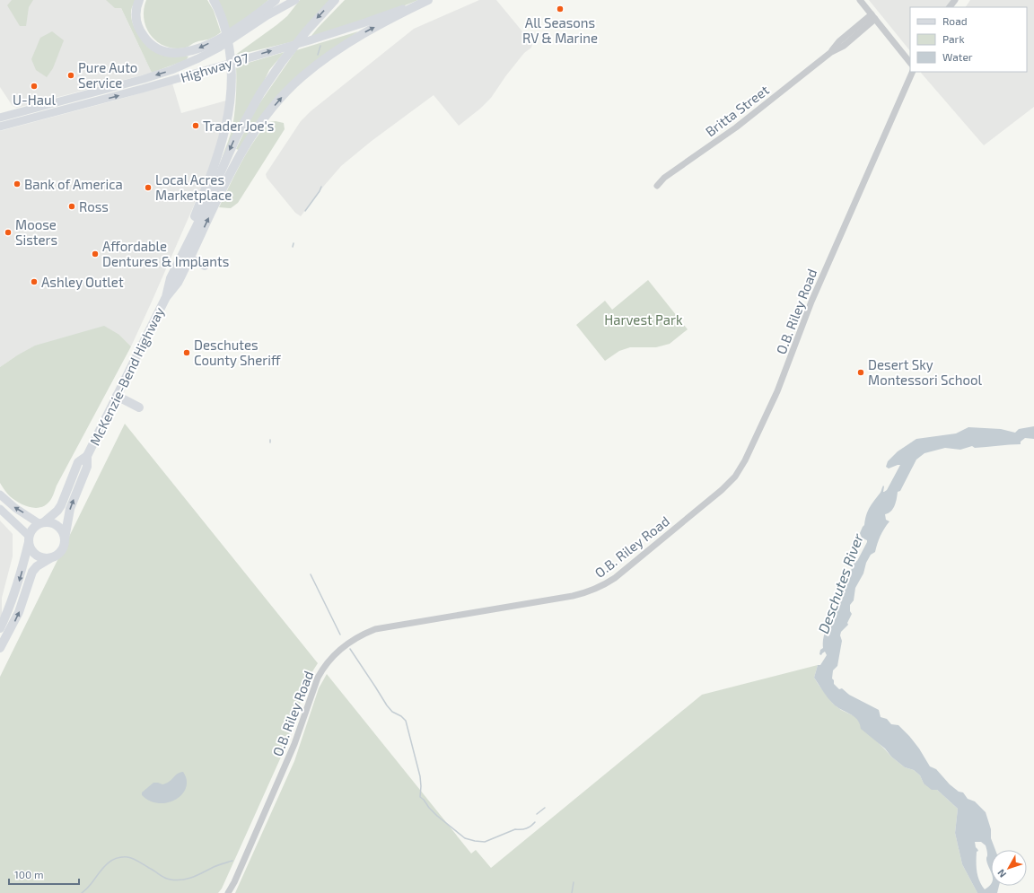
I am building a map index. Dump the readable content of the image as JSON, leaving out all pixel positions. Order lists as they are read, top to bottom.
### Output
{
  "streets": {
    "highway": ["McKenzie-Bend Highway"],
    "main road": ["Highway 97"],
    "street": ["Britta Street", "O.B. Riley Road"]
  },
  "crossings": [
    ["Highway 97", "McKenzie-Bend Highway"]
  ],
  "water": ["Deschutes River"],
  "parks": ["Harvest Park"],
  "places": [
    "All Seasons RV & Marine",
    "Pure Auto Service",
    "U-Haul",
    "Trader Joe's",
    "Bank of America",
    "Local Acres Marketplace",
    "Ross",
    "Moose Sisters",
    "Affordable Dentures & Implants",
    "Ashley Outlet",
    "Deschutes County Sheriff",
    "Desert Sky Montessori School"
  ],
  "legend": ["Road", "Park", "Water"],
  "scale_bar": "100 m",
  "north": "bottom left"
}
